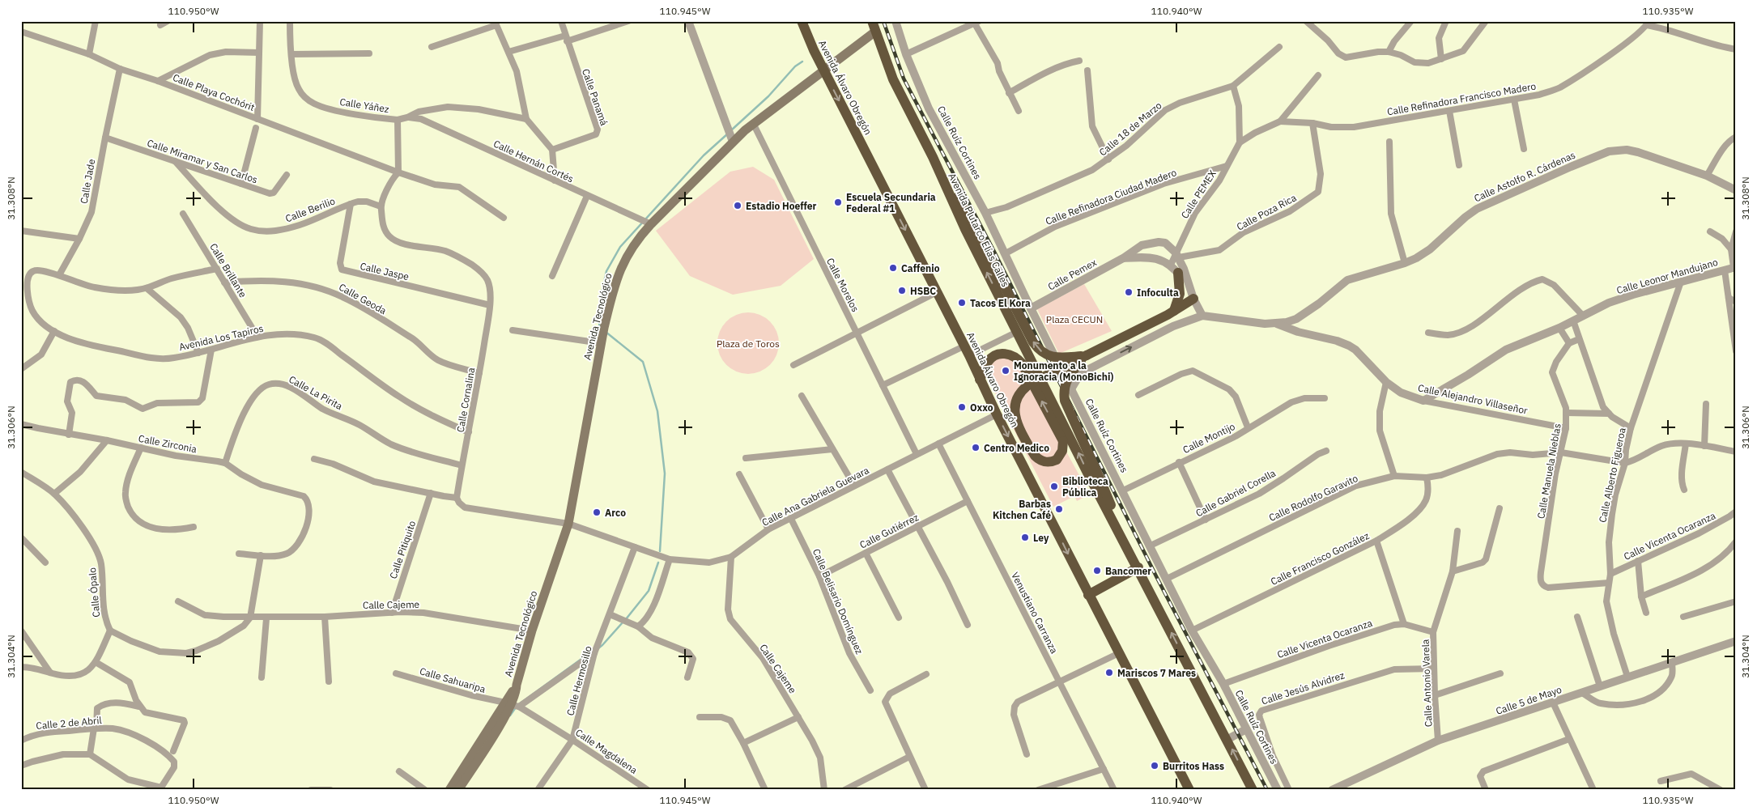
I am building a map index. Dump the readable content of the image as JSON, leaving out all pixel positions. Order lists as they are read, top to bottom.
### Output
{
  "streets": {
    "highway": ["Avenida Álvaro Obregón", "Avenida Plutarco Elías Calles"],
    "main road": ["Avenida Tecnológico"],
    "street": [
      "Calle Playa Cochórit",
      "Calle Panamá",
      "Calle Refinadora Francisco Madero",
      "Calle Yáñez",
      "Calle 18 de Marzo",
      "Calle Ruíz Cortines",
      "Calle Miramar y San Carlos",
      "Calle Hernán Cortés",
      "Calle Astolfo R. Cárdenas",
      "Calle Jade",
      "Calle PEMEX",
      "Calle Refinadora Ciudad Madero",
      "Calle Berilio",
      "Calle Poza Rica",
      "Calle Brillante",
      "Calle Jaspe",
      "Calle Pemex",
      "Calle Leonor Mandujano",
      "Calle Morelos",
      "Calle Geoda",
      "Avenida Los Tapiros",
      "Calle La Pirita",
      "Calle Alejandro Villaseñor",
      "Calle Cornalina",
      "Calle Montijo",
      "Calle Zirconia",
      "Calle Manuela Nieblas",
      "Calle Alberto Figueroa",
      "Calle Gabriel Corella",
      "Calle Ana Gabriela Guevara",
      "Calle Rodolfo Garavito",
      "Calle Gutiérrez",
      "Calle Vicenta Ocaranza",
      "Calle Pitiquito",
      "Calle Francisco González",
      "Calle Ópalo",
      "Calle Belisario Domínguez",
      "Calle Cajeme",
      "Venustiano Carranza",
      "Calle Sahuaripa",
      "Calle Hermosillo",
      "Calle Antonio Varela",
      "Calle Jesús Alvidrez",
      "Calle 5 de Mayo",
      "Calle 2 de Abril",
      "Calle Magdalena"
    ]
  },
  "crossings": [
    ["Avenida Álvaro Obregón", "Avenida Tecnológico"],
    ["Avenida Álvaro Obregón", "Calle Ana Gabriela Guevara"],
    ["Calle Playa Cochórit", "Calle Jade"],
    ["Calle Refinadora Francisco Madero", "Calle PEMEX"],
    ["Calle Refinadora Francisco Madero", "Calle Poza Rica"],
    ["Calle Yáñez", "Calle Hernán Cortés"],
    ["Calle 18 de Marzo", "Calle Ruíz Cortines"],
    ["Calle Ruíz Cortines", "Calle Astolfo R. Cárdenas"],
    ["Calle Ruíz Cortines", "Calle Refinadora Ciudad Madero"],
    ["Calle Ruíz Cortines", "Calle Pemex"],
    ["Calle Ruíz Cortines", "Calle Montijo"],
    ["Calle Ruíz Cortines", "Calle Gabriel Corella"],
    ["Calle Ruíz Cortines", "Calle Rodolfo Garavito"],
    ["Calle Ruíz Cortines", "Calle Vicenta Ocaranza"],
    ["Calle Ruíz Cortines", "Calle Francisco González"],
    ["Calle Miramar y San Carlos", "Calle Jade"],
    ["Calle Miramar y San Carlos", "Calle Berilio"],
    ["Calle Hernán Cortés", "Avenida Tecnológico"],
    ["Calle Astolfo R. Cárdenas", "Calle Alejandro Villaseñor"],
    ["Calle Jade", "Avenida Los Tapiros"],
    ["Calle PEMEX", "Calle Refinadora Ciudad Madero"],
    ["Calle PEMEX", "Calle Poza Rica"],
    ["Calle Berilio", "Calle Jaspe"],
    ["Calle Berilio", "Calle Cornalina"],
    ["Avenida Plutarco Elías Calles", "Avenida Tecnológico"],
    ["Calle Brillante", "Calle Geoda"],
    ["Calle Brillante", "Avenida Los Tapiros"],
    ["Calle Jaspe", "Calle Cornalina"],
    ["Calle Leonor Mandujano", "Calle Alejandro Villaseñor"],
    ["Calle Leonor Mandujano", "Calle Alberto Figueroa"],
    ["Calle Morelos", "Avenida Tecnológico"],
    ["Calle Morelos", "Calle Ana Gabriela Guevara"],
    ["Calle Geoda", "Calle Cornalina"],
    ["Avenida Tecnológico", "Calle Ana Gabriela Guevara"],
    ["Avenida Tecnológico", "Calle Cajeme"],
    ["Avenida Tecnológico", "Calle Sahuaripa"],
    ["Avenida Tecnológico", "Calle Magdalena"],
    ["Avenida Los Tapiros", "Calle Cornalina"],
    ["Calle La Pirita", "Calle Cornalina"],
    ["Calle La Pirita", "Calle Zirconia"],
    ["Calle Alejandro Villaseñor", "Calle Manuela Nieblas"],
    ["Calle Cornalina", "Calle Ana Gabriela Guevara"],
    ["Calle Manuela Nieblas", "Calle Alberto Figueroa"],
    ["Calle Manuela Nieblas", "Calle Rodolfo Garavito"],
    ["Calle Alberto Figueroa", "Calle Rodolfo Garavito"],
    ["Calle Alberto Figueroa", "Calle Vicenta Ocaranza"],
    ["Calle Alberto Figueroa", "Calle 5 de Mayo"],
    ["Calle Ana Gabriela Guevara", "Calle Pitiquito"],
    ["Calle Ana Gabriela Guevara", "Calle Belisario Domínguez"],
    ["Calle Ana Gabriela Guevara", "Calle Cajeme"],
    ["Calle Ana Gabriela Guevara", "Venustiano Carranza"],
    ["Calle Ana Gabriela Guevara", "Calle Hermosillo"],
    ["Calle Rodolfo Garavito", "Calle Francisco González"],
    ["Calle Gutiérrez", "Calle Belisario Domínguez"],
    ["Calle Gutiérrez", "Venustiano Carranza"],
    ["Calle Vicenta Ocaranza", "Calle Antonio Varela"],
    ["Calle Pitiquito", "Calle Cajeme"],
    ["Calle Sahuaripa", "Calle Magdalena"],
    ["Calle Hermosillo", "Calle Magdalena"],
    ["Calle Antonio Varela", "Calle Jesús Alvidrez"],
    ["Calle Antonio Varela", "Calle 5 de Mayo"]
  ],
  "one_way": ["Avenida Álvaro Obregón"],
  "parks": ["Plaza CECUN", "Plaza de Toros"],
  "places": [
    "Escuela Secundaria Federal #1",
    "Estadio Hoeffer",
    "Caffenio",
    "HSBC",
    "Infoculta",
    "Tacos El Kora",
    "Monumento a la Ignoracia (MonoBichi)",
    "Oxxo",
    "Centro Medico",
    "Biblioteca Pública",
    "Barbas Kitchen Café",
    "Arco",
    "Ley",
    "Bancomer",
    "Mariscos 7 Mares",
    "Burritos Hass"
  ],
  "coordinates": [
    "110.950°W",
    "110.945°W",
    "110.940°W",
    "110.935°W",
    "31.308°N",
    "31.306°N",
    "31.304°N"
  ]
}
